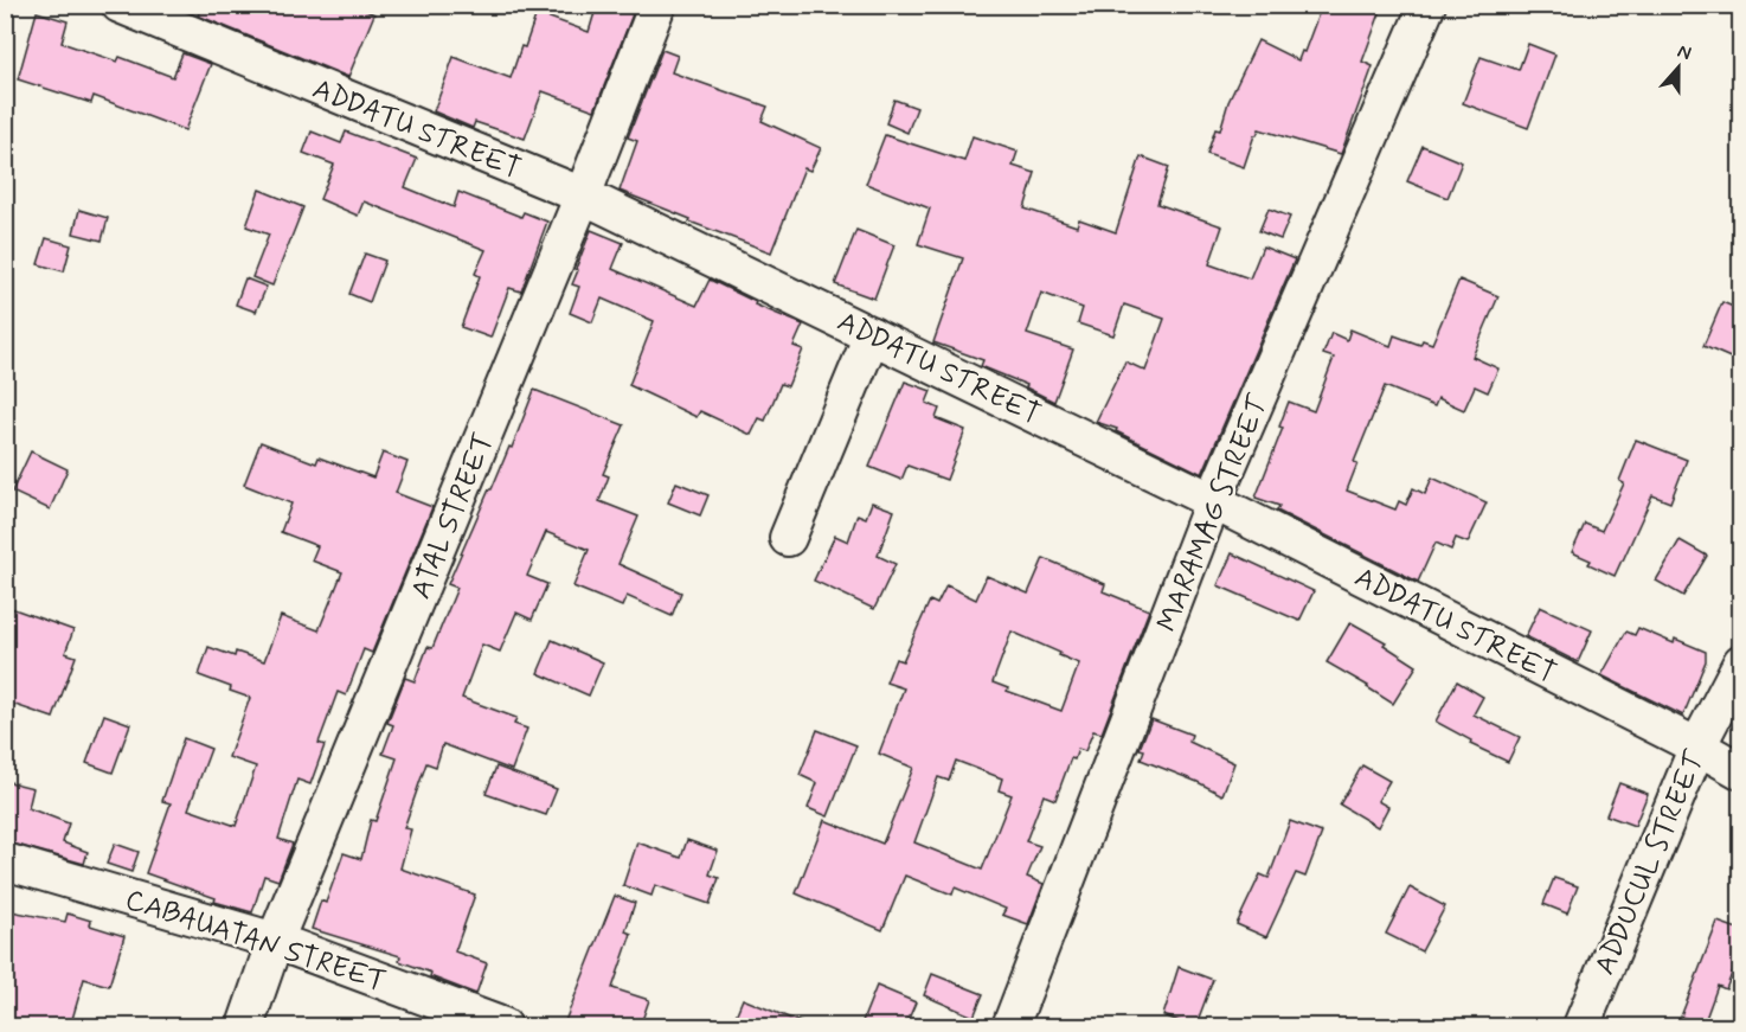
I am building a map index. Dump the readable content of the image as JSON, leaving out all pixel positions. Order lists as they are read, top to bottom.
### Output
{
  "streets": {
    "street": [
      "ADDATU STREET",
      "MARAMAG STREET",
      "ATAL STREET",
      "ADDUCUL STREET",
      "CABAUATAN STREET"
    ]
  },
  "crossings": [
    ["ADDATU STREET", "MARAMAG STREET"],
    ["ADDATU STREET", "ATAL STREET"],
    ["ADDATU STREET", "ADDUCUL STREET"],
    ["ATAL STREET", "CABAUATAN STREET"]
  ],
  "north": "top"
}
